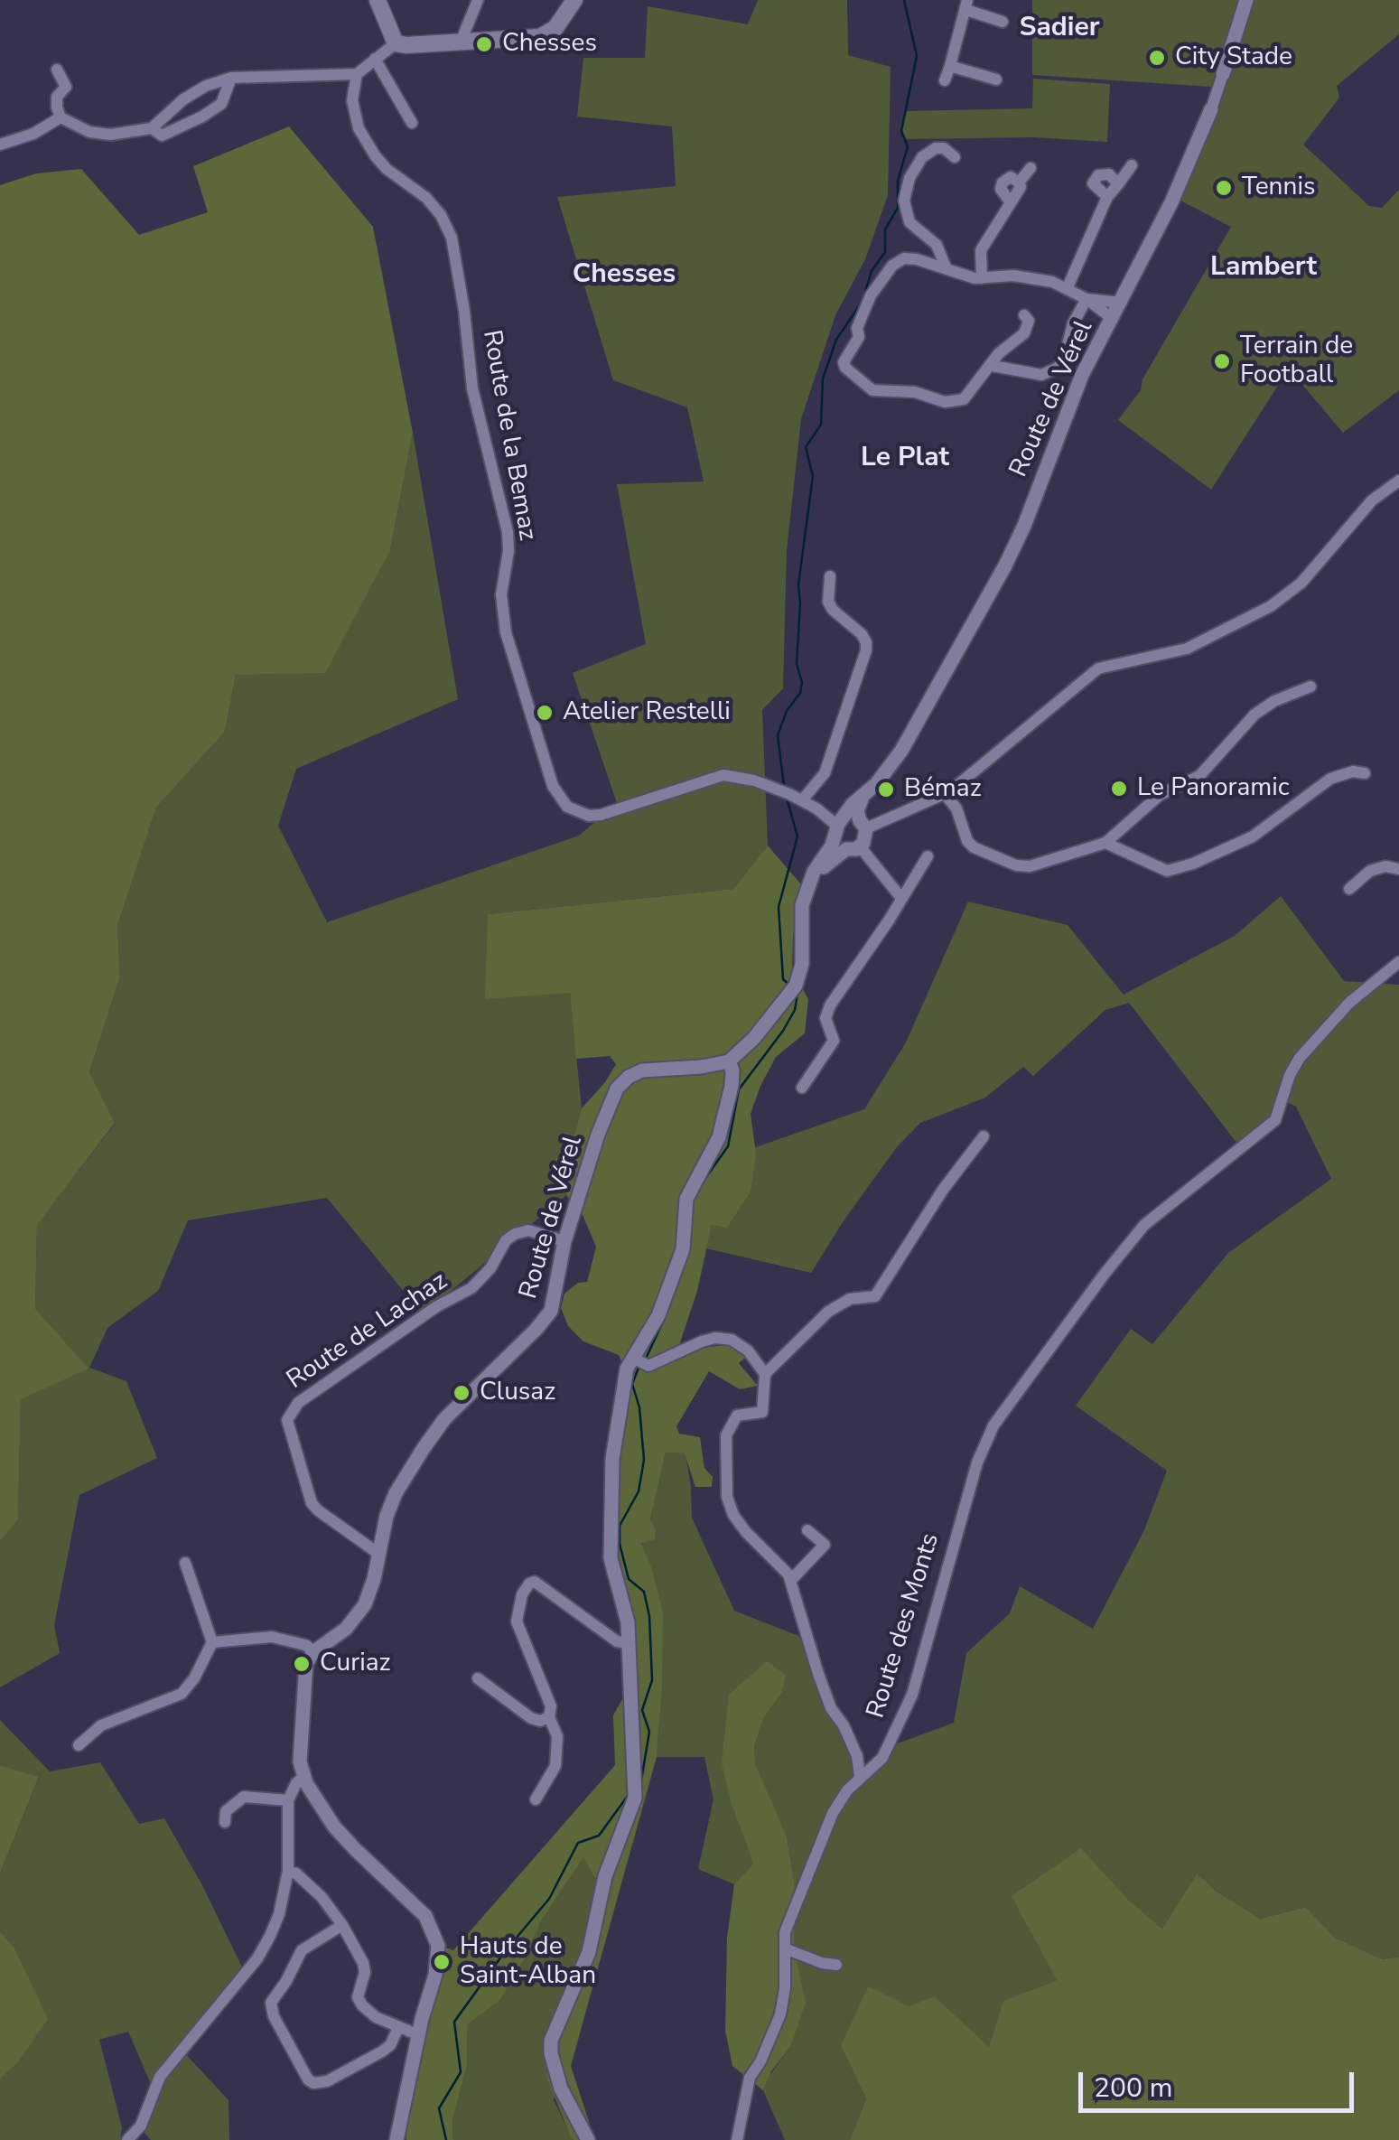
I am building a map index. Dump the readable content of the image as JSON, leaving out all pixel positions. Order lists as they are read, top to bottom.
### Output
{
  "streets": {
    "street": [
      "Route de Vérel",
      "Route de la Bemaz",
      "Route de Lachaz",
      "Route des Monts"
    ]
  },
  "crossings": [
    ["Route de Vérel", "Route de la Bemaz"],
    ["Route de Vérel", "Route de Lachaz"]
  ],
  "districts": [
    "Sadier",
    "Lambert",
    "Chesses",
    "Le Plat"
  ],
  "places": [
    "Chesses",
    "City Stade",
    "Tennis",
    "Terrain de Football",
    "Atelier Restelli",
    "Le Panoramic",
    "Bémaz",
    "Clusaz",
    "Curiaz",
    "Hauts de Saint-Alban"
  ],
  "scale_bar": "200 m"
}
